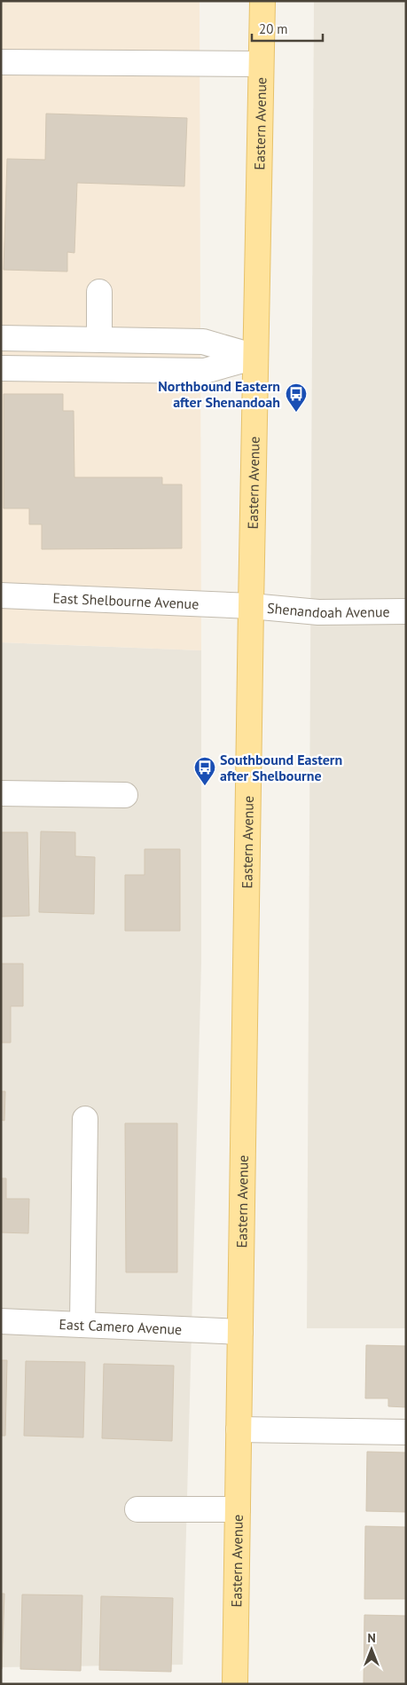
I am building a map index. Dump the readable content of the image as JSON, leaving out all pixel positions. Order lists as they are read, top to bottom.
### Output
{
  "streets": {
    "main road": ["Eastern Avenue"],
    "street": ["East Shelbourne Avenue", "Shenandoah Avenue", "East Camero Avenue"]
  },
  "crossings": [
    ["Eastern Avenue", "East Shelbourne Avenue"],
    ["Eastern Avenue", "Shenandoah Avenue"],
    ["Eastern Avenue", "East Camero Avenue"],
    ["East Shelbourne Avenue", "Shenandoah Avenue"]
  ],
  "places": {
    "bus stop": ["Northbound Eastern after Shenandoah", "Southbound Eastern after Shelbourne"]
  },
  "scale_bar": "20 m",
  "north": "top"
}
